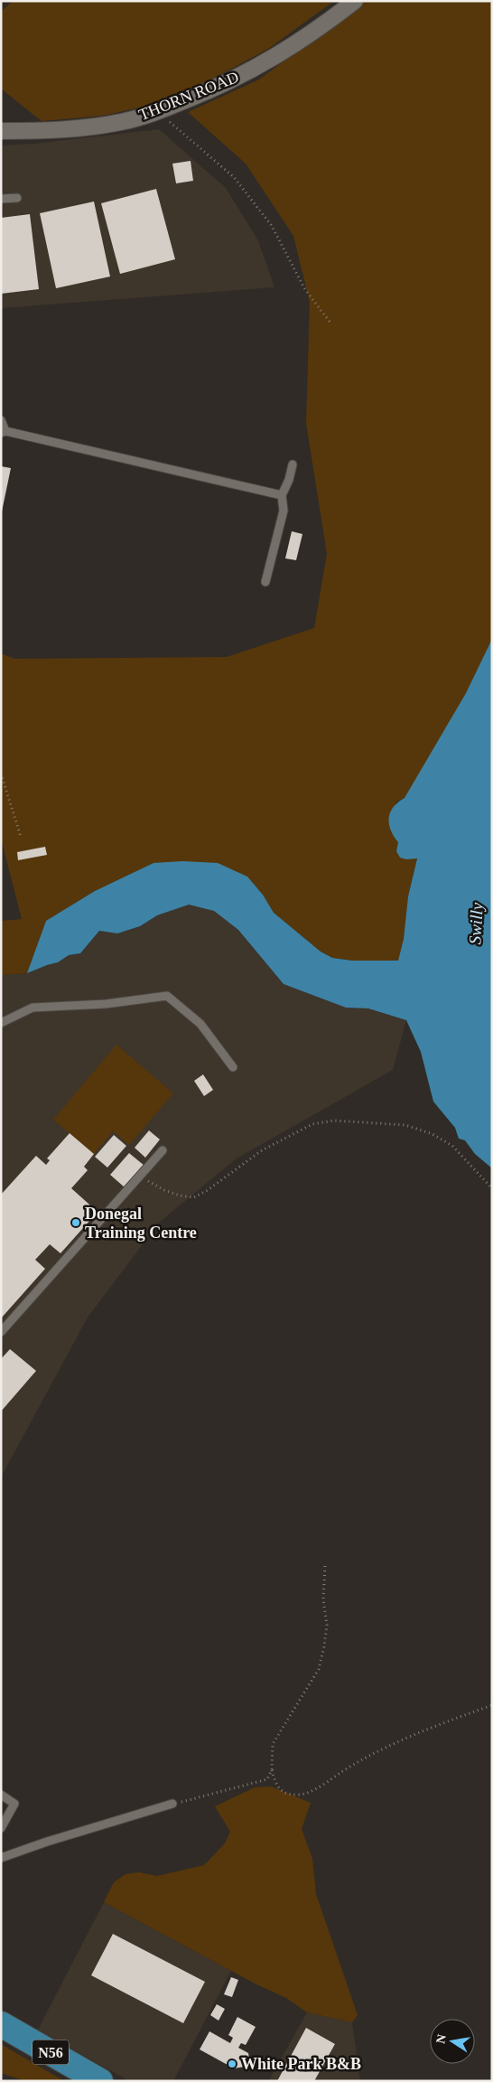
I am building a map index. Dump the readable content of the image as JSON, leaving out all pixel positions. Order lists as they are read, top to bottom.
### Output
{
  "streets": {
    "main road": ["N56"],
    "street": ["THORN ROAD"]
  },
  "water": ["Swilly"],
  "places": ["Donegal Training Centre", "White Park B&B"],
  "north": "left"
}
